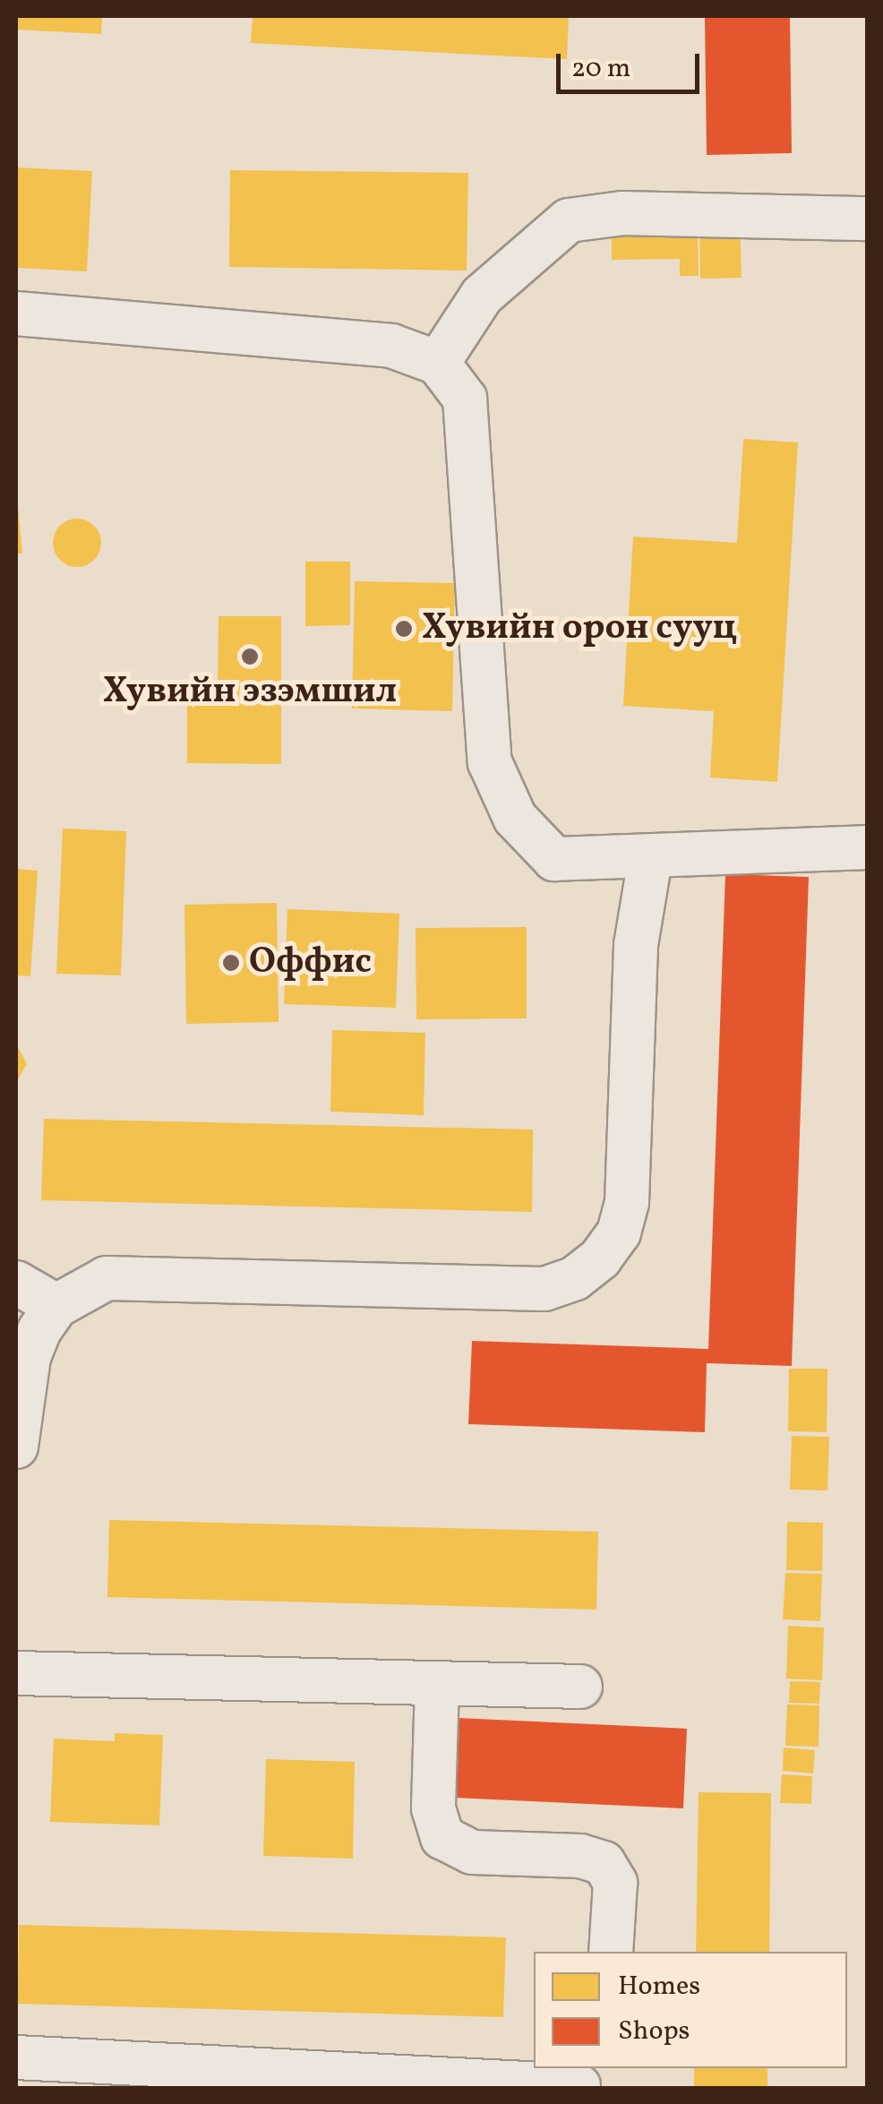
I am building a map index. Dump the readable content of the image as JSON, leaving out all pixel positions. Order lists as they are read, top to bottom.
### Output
{
  "places": ["Хувийн орон сууц", "Хувийн эзэмшил", "Оффис"],
  "legend": ["Homes", "Shops"],
  "scale_bar": "20 m"
}
